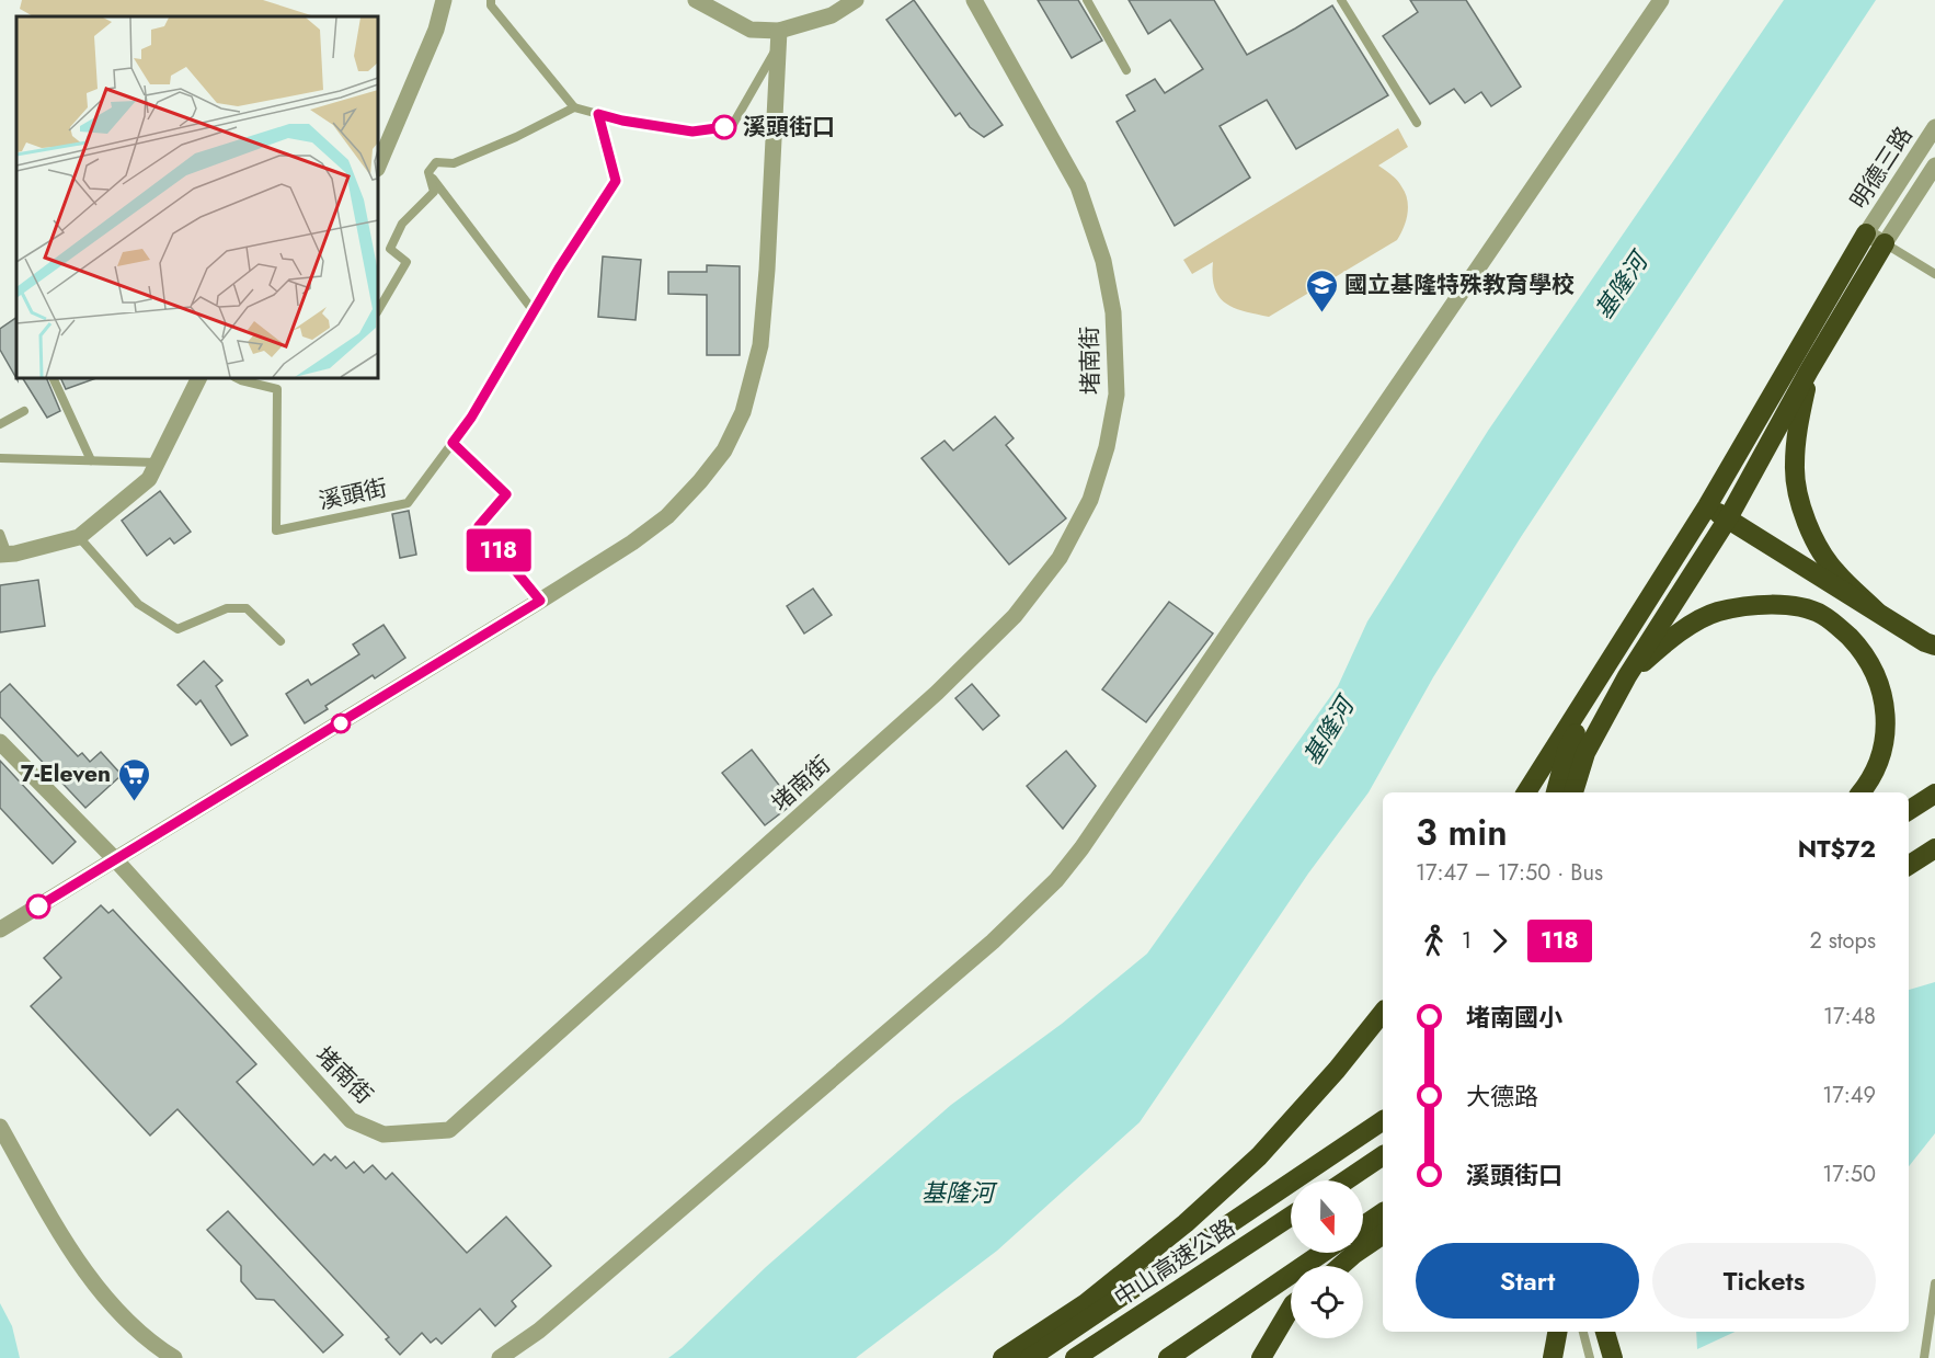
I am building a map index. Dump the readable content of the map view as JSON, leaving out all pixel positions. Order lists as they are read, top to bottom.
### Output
{
  "streets": {
    "highway": ["中山高速公路"],
    "street": ["明德三路", "堵南街"],
    "lane": ["溪頭街"]
  },
  "water": ["基隆河"],
  "places": {
    "other": ["溪頭街口"],
    "school or university": ["國立基隆特殊教育學校"],
    "supermarket": ["7-Eleven"]
  },
  "lines": ["bus line 118"],
  "north": "bottom",
  "page": {
    "on_map": "118",
    "heading": ["3 min", "17:47 – 17:50 · Bus", "NT$72"],
    "legs": ["1", "118", "2 stops"],
    "list": [
      {
        "name": "堵南國小",
        "value": "17:48"
      },
      {
        "name": "大德路",
        "value": "17:49"
      },
      {
        "name": "溪頭街口",
        "value": "17:50"
      }
    ],
    "buttons": ["Start", "Tickets"]
  }
}
